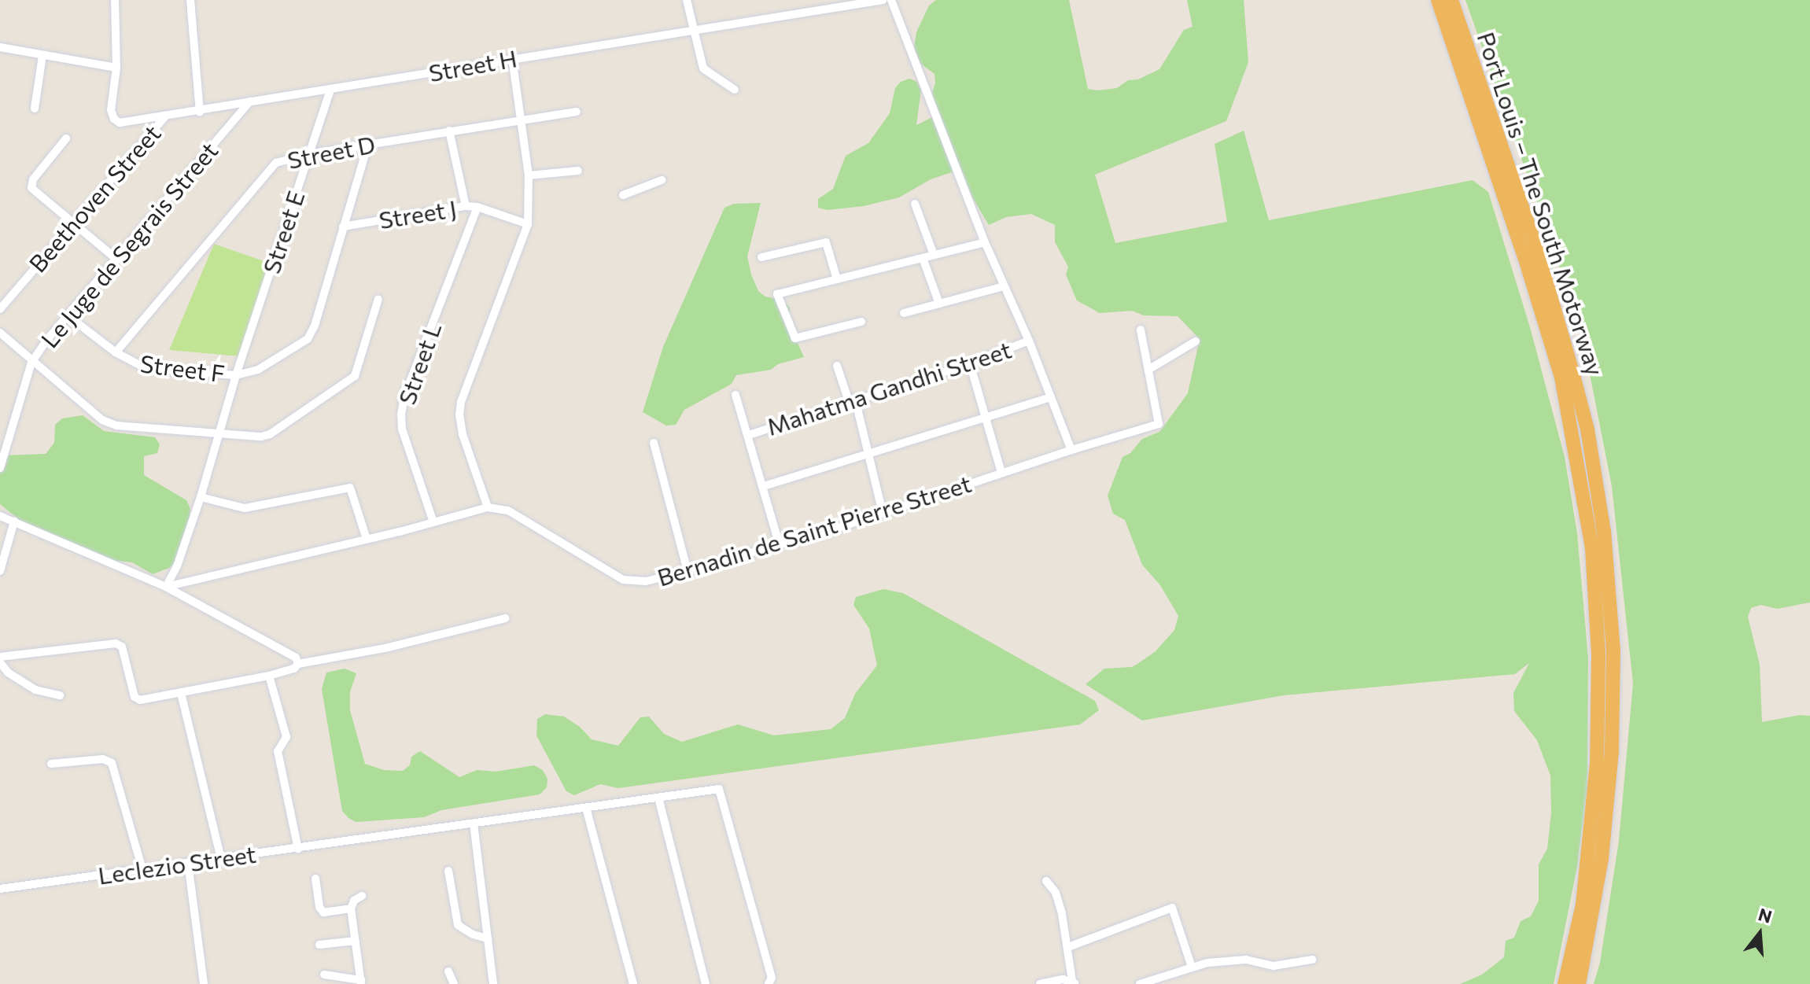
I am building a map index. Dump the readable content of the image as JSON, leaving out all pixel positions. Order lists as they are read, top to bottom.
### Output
{
  "streets": {
    "highway": ["Port Louis – The South Motorway"],
    "street": [
      "Street H",
      "Street D",
      "Beethoven Street",
      "Street J",
      "Street E",
      "Le Juge de Segrais Street",
      "Street L",
      "Street F",
      "Mahatma Gandhi Street",
      "Bernadin de Saint Pierre Street",
      "Leclezio Street"
    ]
  },
  "crossings": [
    ["Street H", "Beethoven Street"],
    ["Street H", "Street E"],
    ["Street H", "Le Juge de Segrais Street"],
    ["Street D", "Street E"],
    ["Street D", "Street F"],
    ["Street J", "Street L"],
    ["Street E", "Street F"],
    ["Le Juge de Segrais Street", "Street F"]
  ],
  "north": "top"
}
